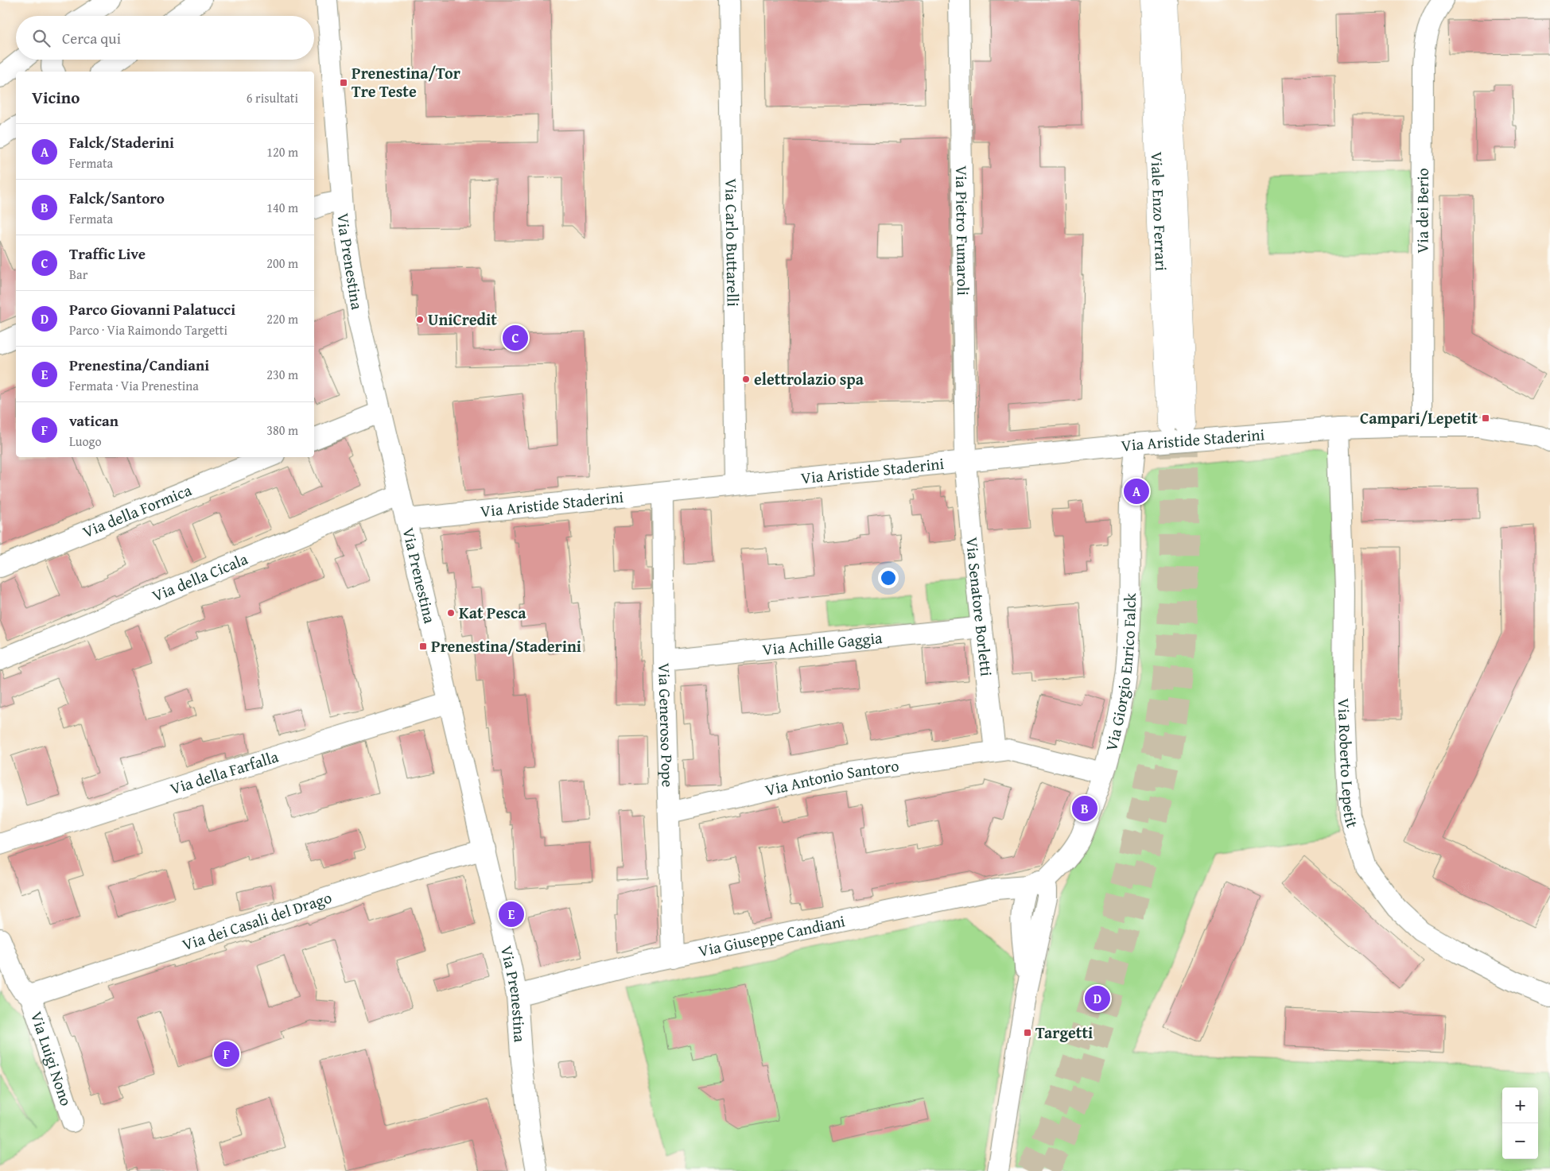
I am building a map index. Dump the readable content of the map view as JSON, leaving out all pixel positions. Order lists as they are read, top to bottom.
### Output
{
  "streets": {
    "main road": ["Viale Enzo Ferrari"],
    "street": [
      "Via dei Berio",
      "Via Pietro Fumaroli",
      "Via Carlo Buttarelli",
      "Via Prenestina",
      "Via Aristide Staderini",
      "Via della Formica",
      "Via della Cicala",
      "Via Senatore Borletti",
      "Via Achille Gaggia",
      "Via Giorgio Enrico Falck",
      "Via Generoso Pope",
      "Via Roberto Lepetit",
      "Via della Farfalla",
      "Via Antonio Santoro",
      "Via dei Casali del Drago",
      "Via Giuseppe Candiani",
      "Via Luigi Nono"
    ]
  },
  "crossings": [
    ["Via dei Berio", "Via Aristide Staderini"],
    ["Via Pietro Fumaroli", "Via Aristide Staderini"],
    ["Via Pietro Fumaroli", "Via Senatore Borletti"],
    ["Via Carlo Buttarelli", "Via Aristide Staderini"],
    ["Via Prenestina", "Via Aristide Staderini"],
    ["Via Prenestina", "Via della Cicala"],
    ["Via Prenestina", "Via della Farfalla"],
    ["Via Prenestina", "Via dei Casali del Drago"],
    ["Via Prenestina", "Via Giuseppe Candiani"],
    ["Via Aristide Staderini", "Via Senatore Borletti"],
    ["Via Aristide Staderini", "Via Giorgio Enrico Falck"],
    ["Via Aristide Staderini", "Via Generoso Pope"],
    ["Via Aristide Staderini", "Via Roberto Lepetit"],
    ["Via Senatore Borletti", "Via Achille Gaggia"],
    ["Via Senatore Borletti", "Via Antonio Santoro"],
    ["Via Achille Gaggia", "Via Generoso Pope"],
    ["Via Giorgio Enrico Falck", "Via Antonio Santoro"],
    ["Via Giorgio Enrico Falck", "Via Giuseppe Candiani"],
    ["Via Generoso Pope", "Via Antonio Santoro"],
    ["Via Generoso Pope", "Via Giuseppe Candiani"],
    ["Via dei Casali del Drago", "Via Luigi Nono"]
  ],
  "places": {
    "transit": [
      "Prenestina/Tor Tre Teste",
      "Campari/Lepetit",
      "Prenestina/Staderini",
      "Targetti"
    ],
    "other": ["UniCredit", "elettrolazio spa", "Kat Pesca"]
  },
  "page": {
    "search": "Cerca qui",
    "heading": ["Vicino", "6 risultati"],
    "list": [
      {
        "mark": "A",
        "name": "Falck/Staderini",
        "note": "Fermata",
        "value": "120 m"
      },
      {
        "mark": "B",
        "name": "Falck/Santoro",
        "note": "Fermata",
        "value": "140 m"
      },
      {
        "mark": "C",
        "name": "Traffic Live",
        "note": "Bar",
        "value": "200 m"
      },
      {
        "mark": "D",
        "name": "Parco Giovanni Palatucci",
        "note": "Parco · Via Raimondo Targetti",
        "value": "220 m"
      },
      {
        "mark": "E",
        "name": "Prenestina/Candiani",
        "note": "Fermata · Via Prenestina",
        "value": "230 m"
      },
      {
        "mark": "F",
        "name": "vatican",
        "note": "Luogo",
        "value": "380 m"
      }
    ],
    "pins": [
      "C",
      "A",
      "B",
      "E",
      "D",
      "F"
    ],
    "map_buttons": ["+", "−"]
  }
}
